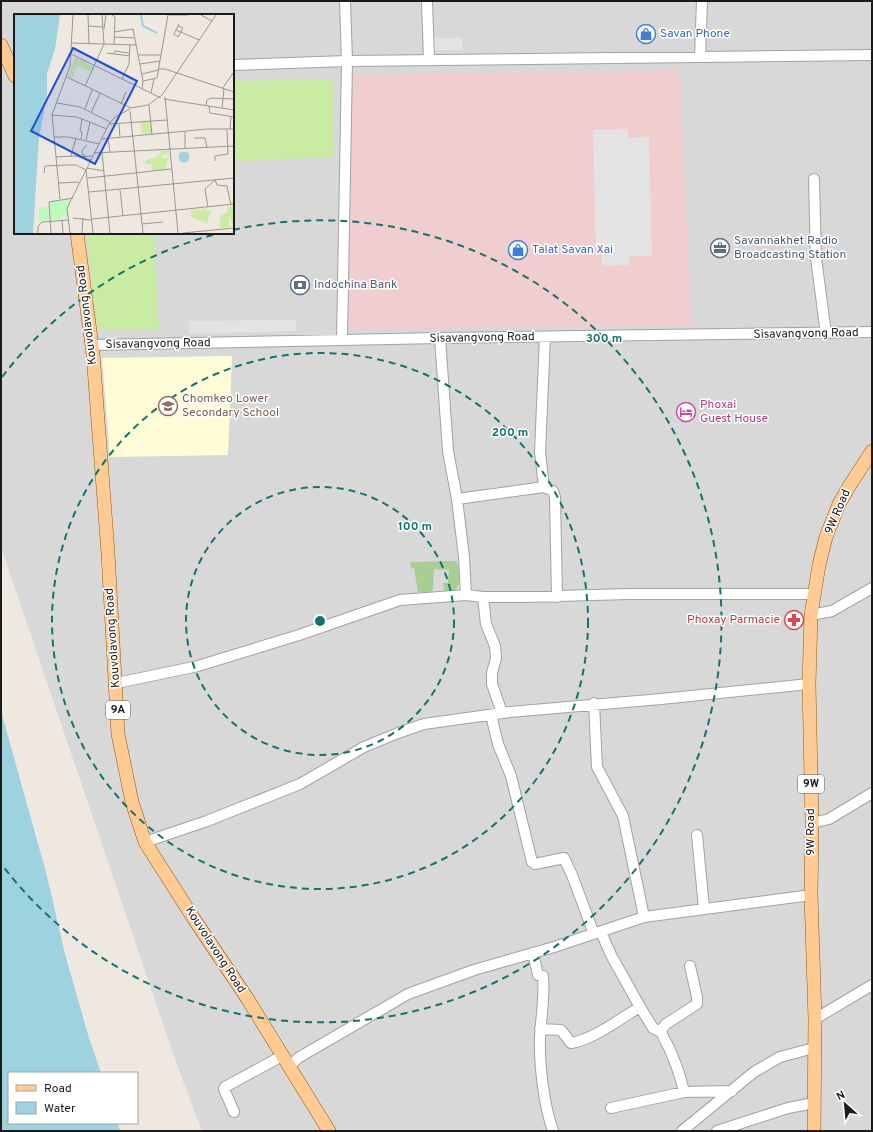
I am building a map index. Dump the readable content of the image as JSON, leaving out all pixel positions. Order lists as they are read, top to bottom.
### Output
{
  "streets": {
    "main road": [
      "Kouvolavong Road",
      "9W Road",
      "9A",
      "9W"
    ],
    "street": ["Sisavangvong Road"]
  },
  "crossings": [
    ["Kouvolavong Road", "Sisavangvong Road"]
  ],
  "places": {
    "shop": ["Savan Phone", "Talat Savan Xai"],
    "office": ["Savannakhet Radio Broadcasting Station"],
    "bank": ["Indochina Bank"],
    "school or university": ["Chomkeo Lower Secondary School"],
    "hotel": ["Phoxai Guest House"],
    "pharmacy": ["Phoxay Parmacie"]
  },
  "legend": ["Road", "Water"],
  "north": "top left",
  "rings": ["300 m", "200 m", "100 m"]
}
